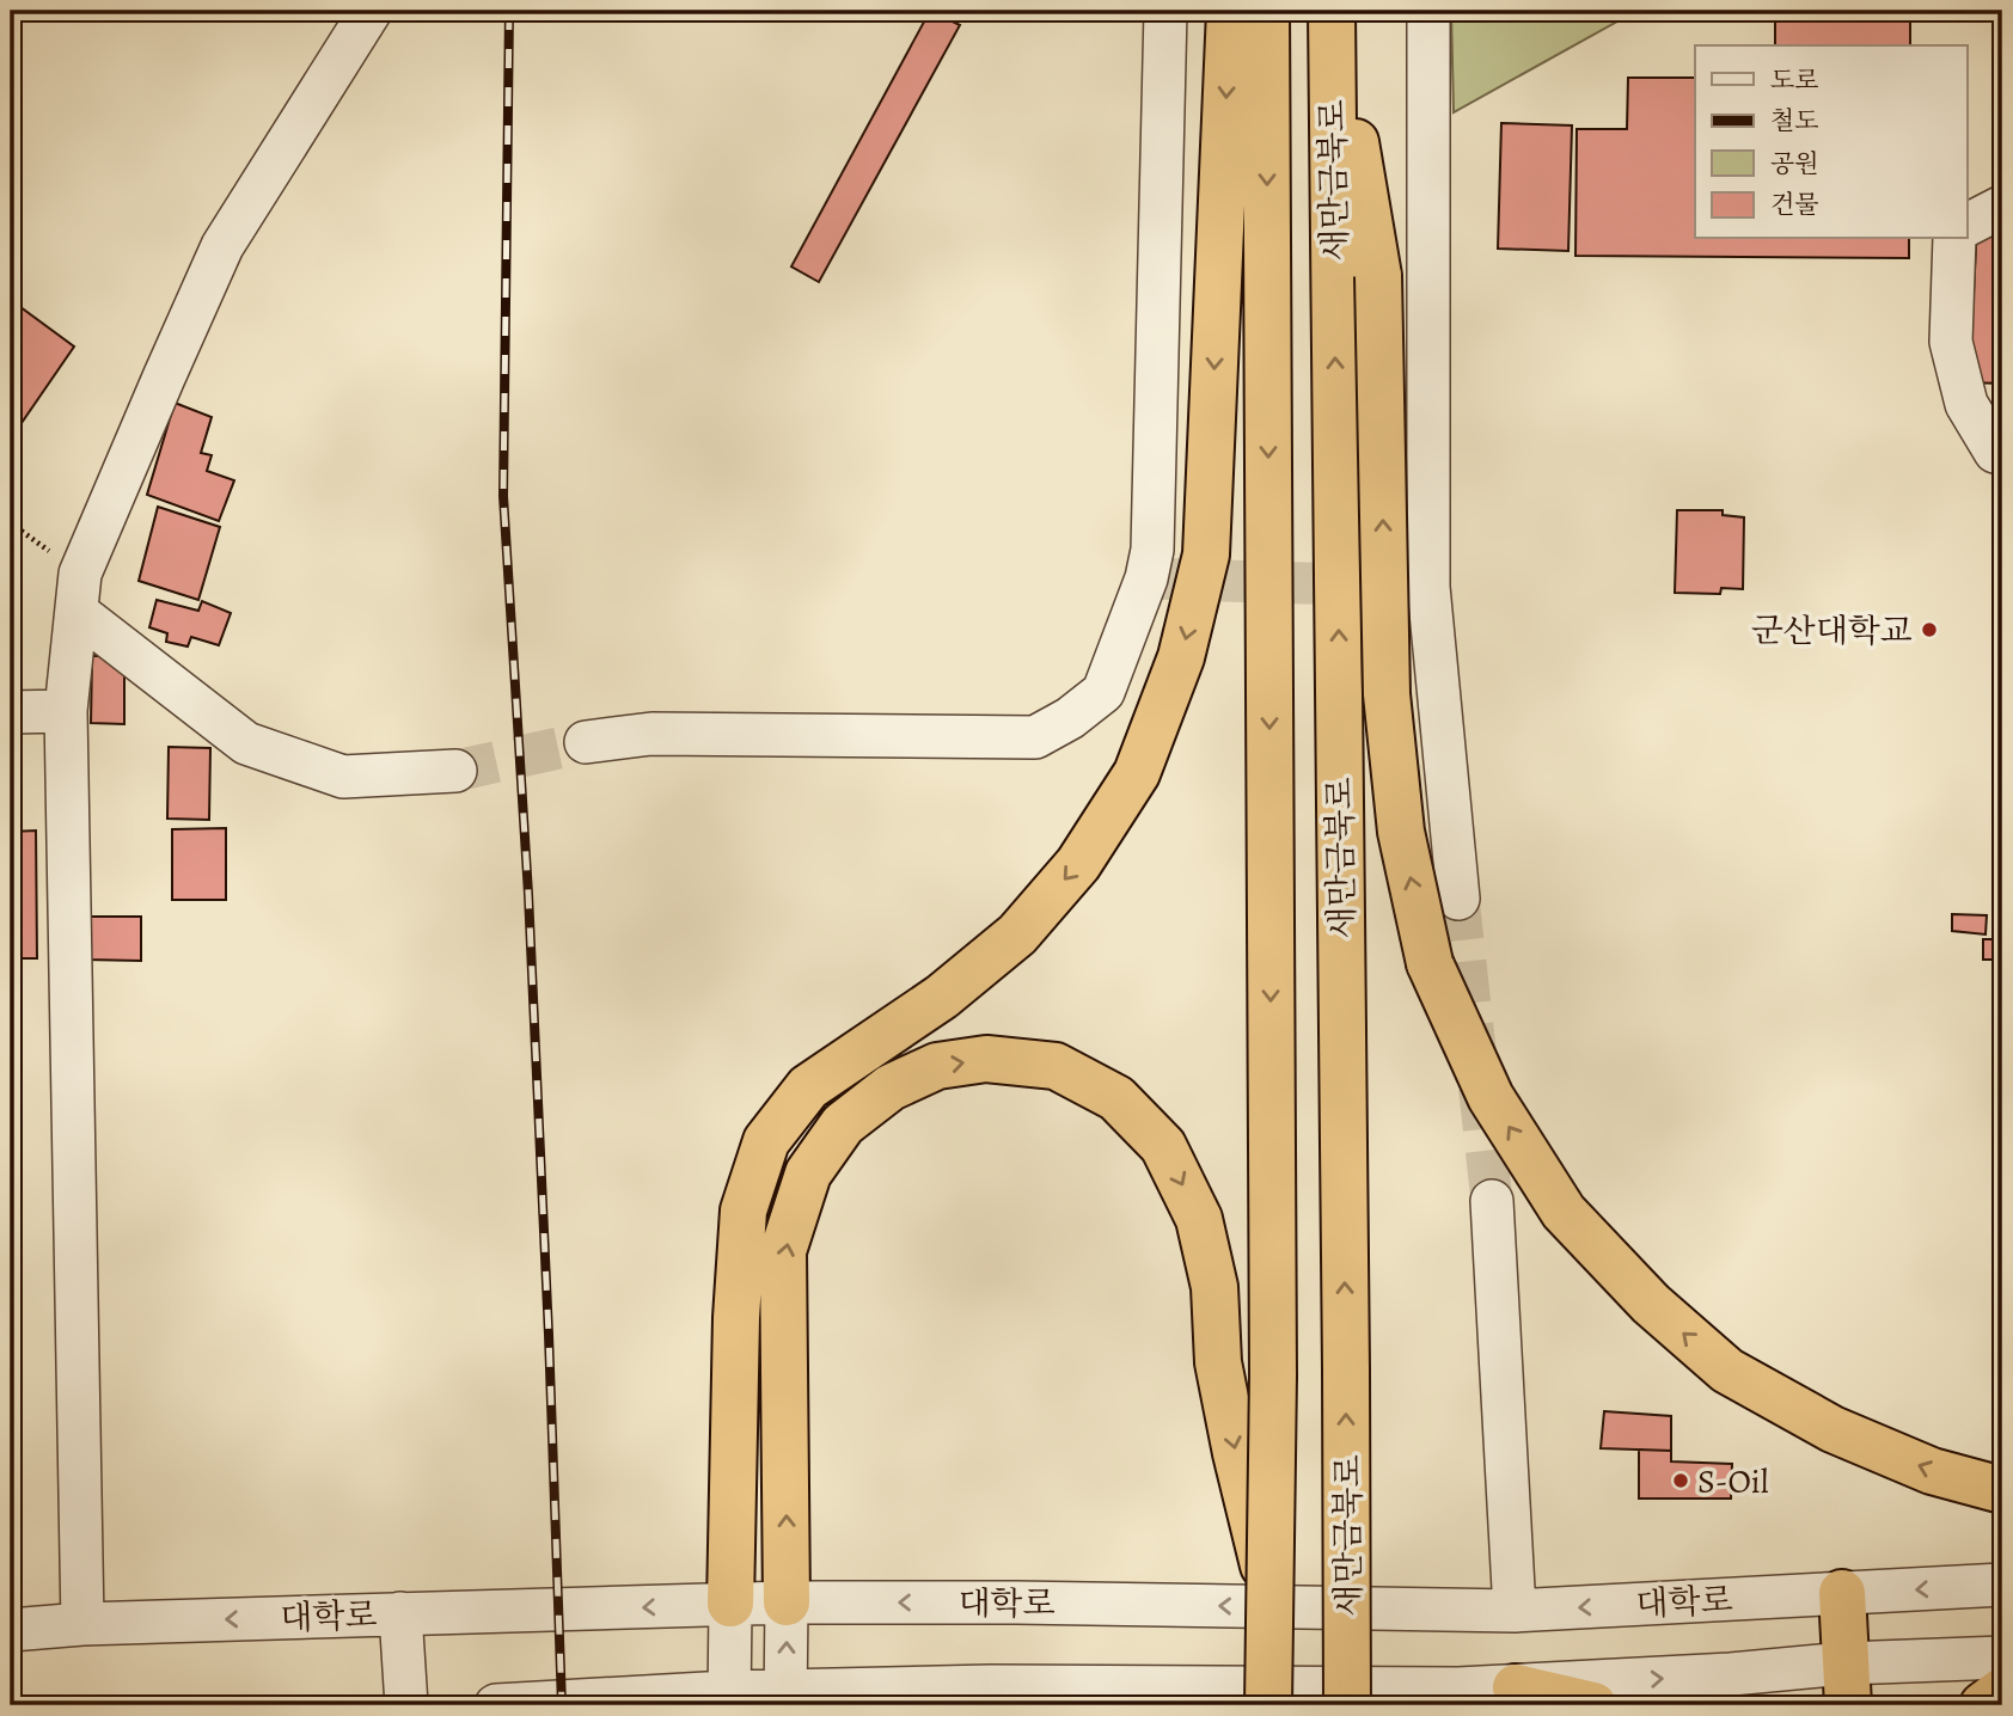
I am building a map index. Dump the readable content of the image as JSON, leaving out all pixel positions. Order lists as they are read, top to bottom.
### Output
{
  "streets": {
    "highway": ["새만금북로"],
    "street": ["대학로"]
  },
  "places": ["군산대학교", "S-Oil"],
  "legend": [
    "도로",
    "철도",
    "공원",
    "건물"
  ]
}
